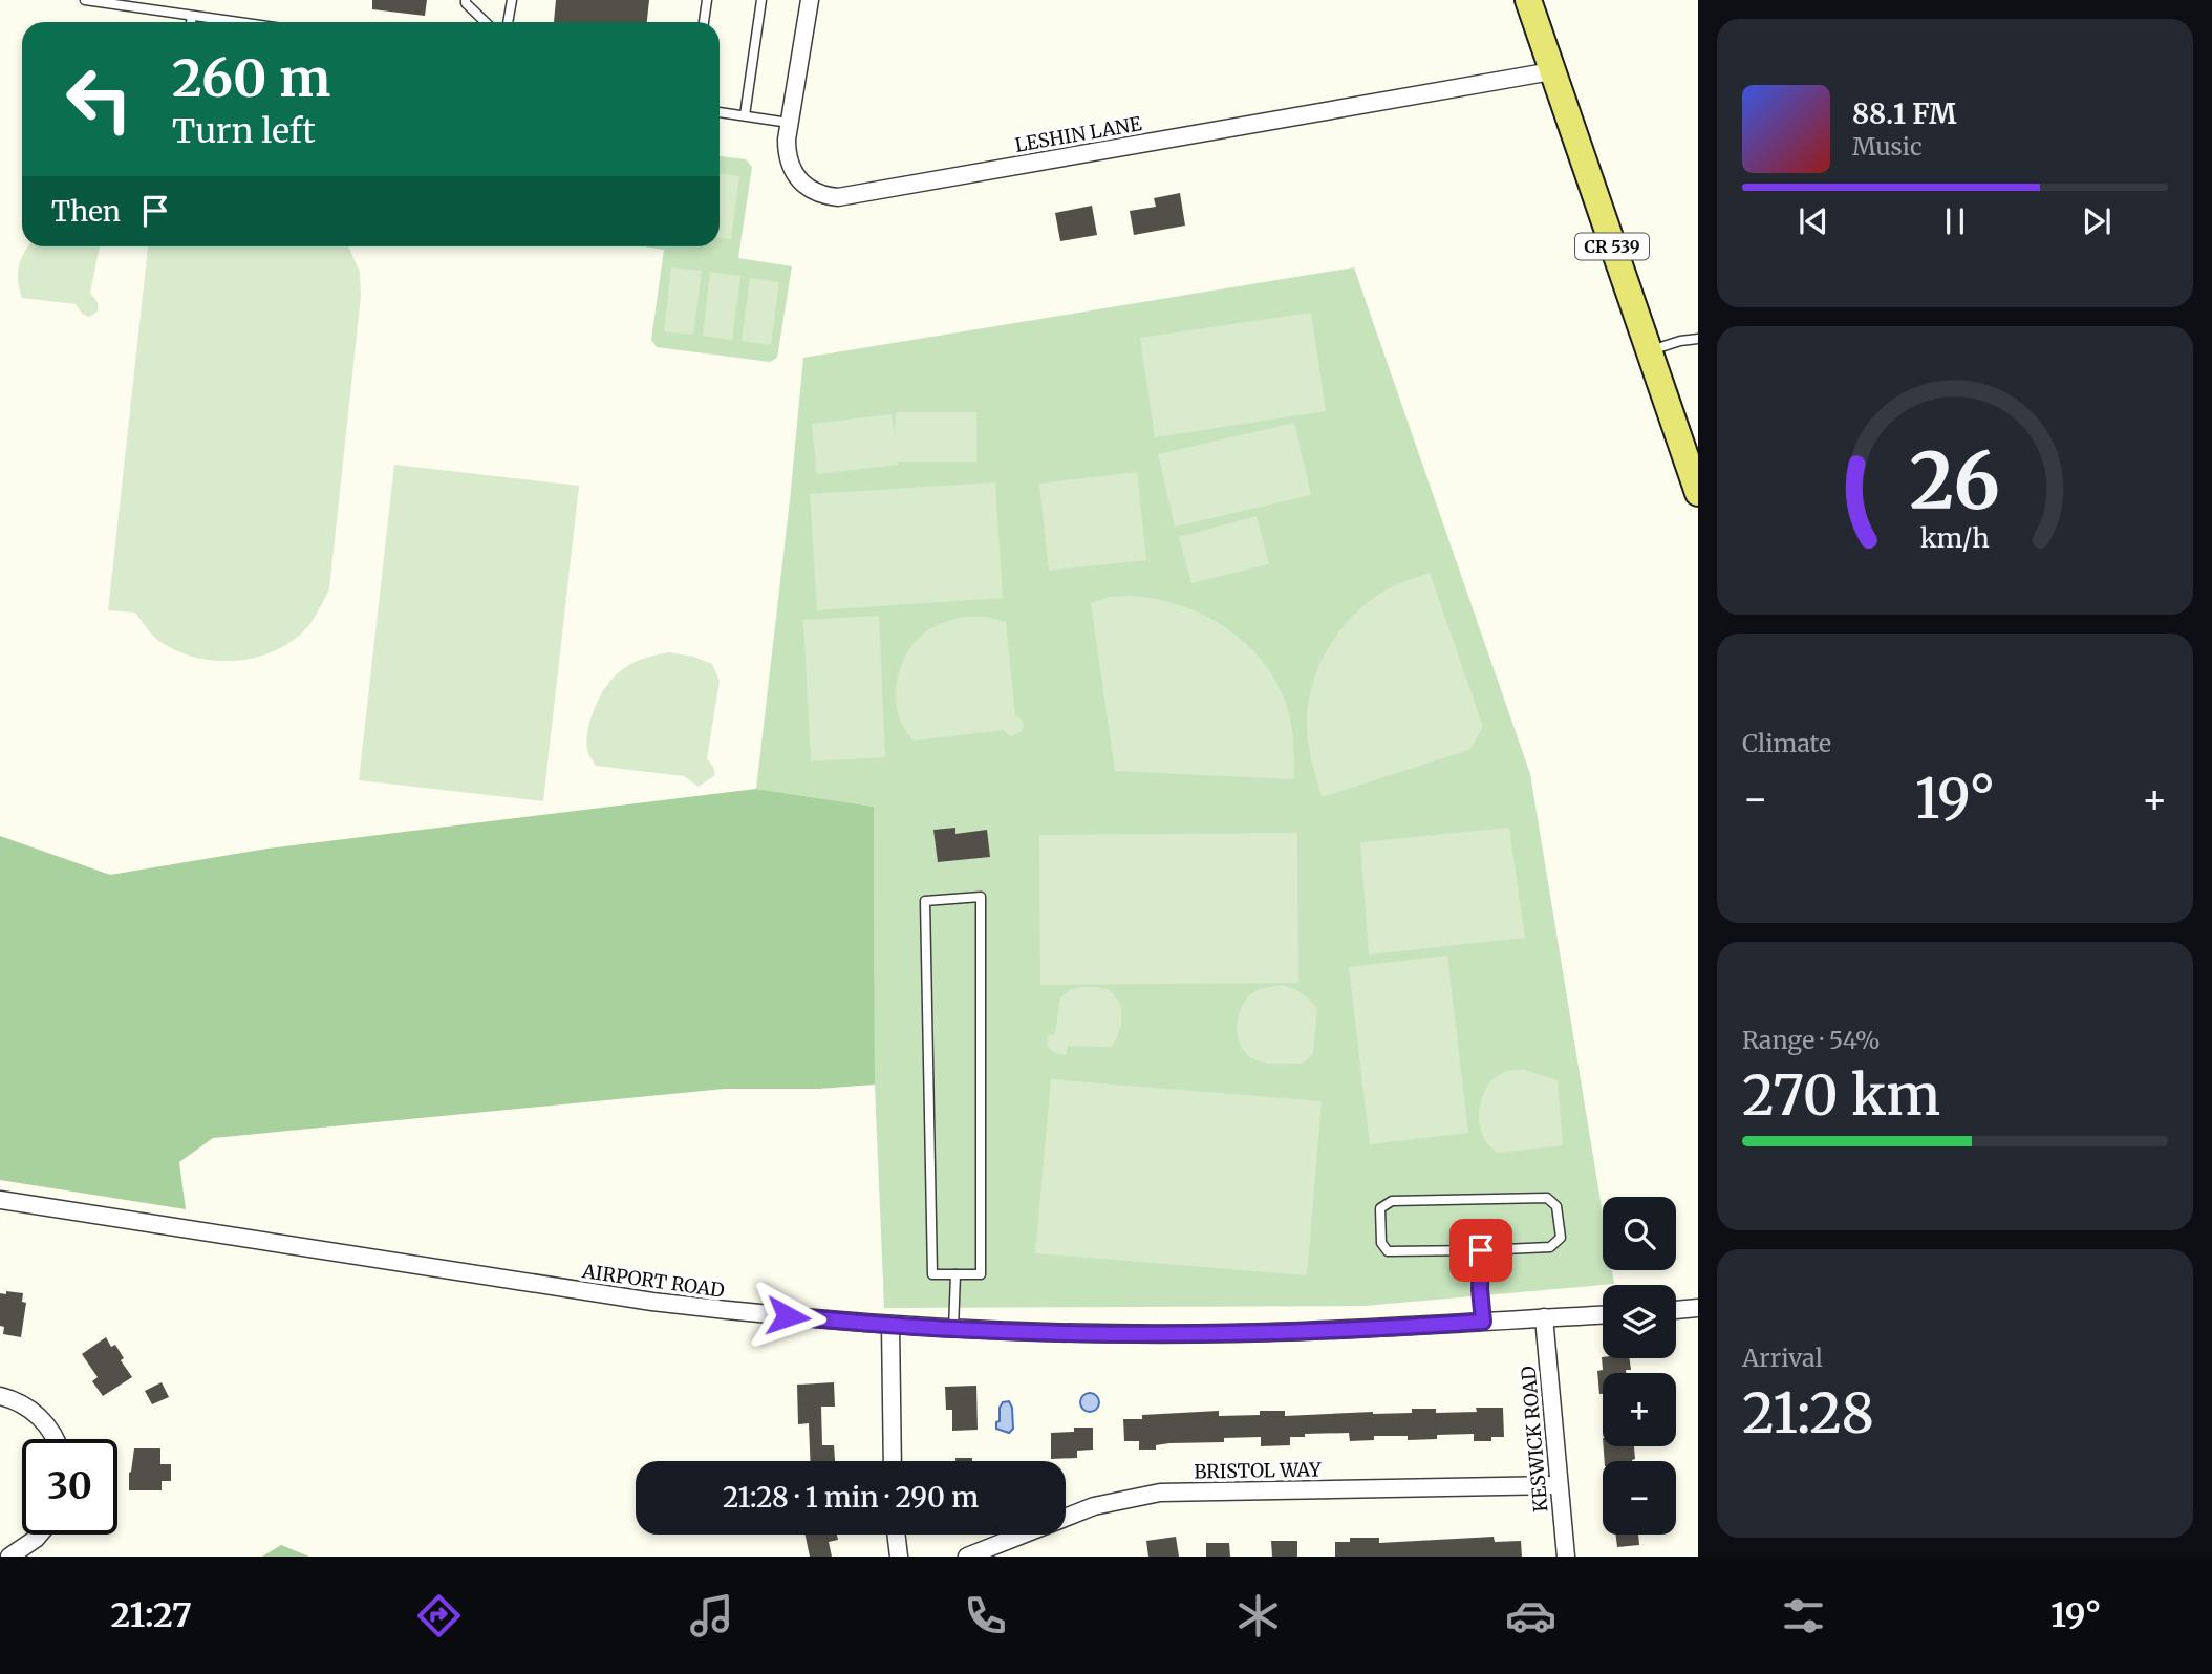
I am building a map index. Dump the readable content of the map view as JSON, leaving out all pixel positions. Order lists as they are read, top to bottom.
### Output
{
  "streets": {
    "main road": ["CR 539"],
    "street": [
      "LESHIN LANE",
      "AIRPORT ROAD",
      "KESWICK ROAD",
      "BRISTOL WAY"
    ]
  },
  "crossings": [
    ["LESHIN LANE", "CR 539"],
    ["AIRPORT ROAD", "KESWICK ROAD"],
    ["KESWICK ROAD", "BRISTOL WAY"]
  ],
  "page": {
    "turn": ["260 m", "Turn left"],
    "song": ["88.1 FM", "Music"],
    "then": "Then",
    "tile": [
      "Climate",
      ["Range · 54%", "270 km"],
      ["Arrival", "21:28"]
    ],
    "heat": ["−", "19°", "+"],
    "map_buttons": ["+", "−"],
    "limit": "30",
    "trip": "21:28 · 1 min · 290 m",
    "tabs": ["21:27", "19°"],
    "gauge": ["26", "km/h"]
  }
}
